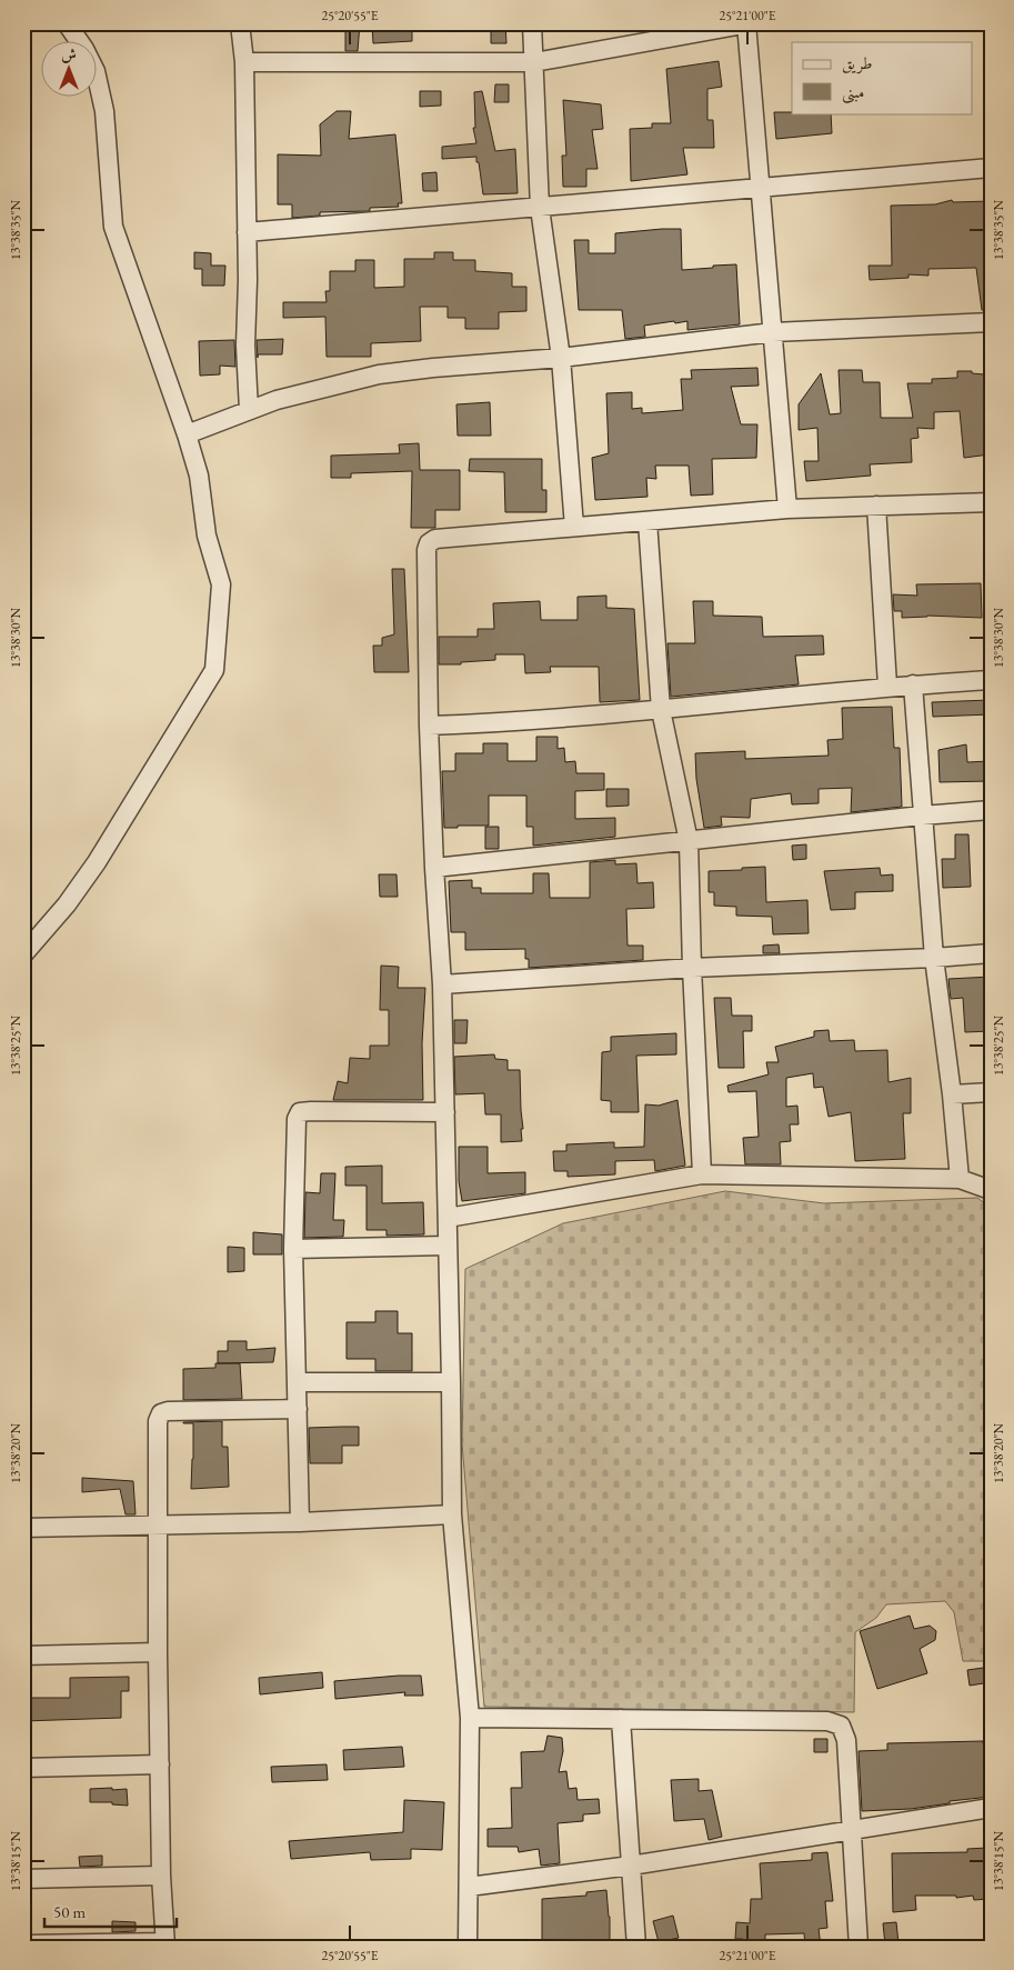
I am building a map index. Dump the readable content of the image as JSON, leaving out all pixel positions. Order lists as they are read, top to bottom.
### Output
{
  "legend": ["طريق", "مبنى"],
  "scale_bar": "50 m",
  "north": "top",
  "coordinates": [
    "25°20'55\"E",
    "25°21'00\"E",
    "13°38'35\"N",
    "13°38'30\"N",
    "13°38'25\"N",
    "13°38'20\"N",
    "13°38'15\"N"
  ]
}
